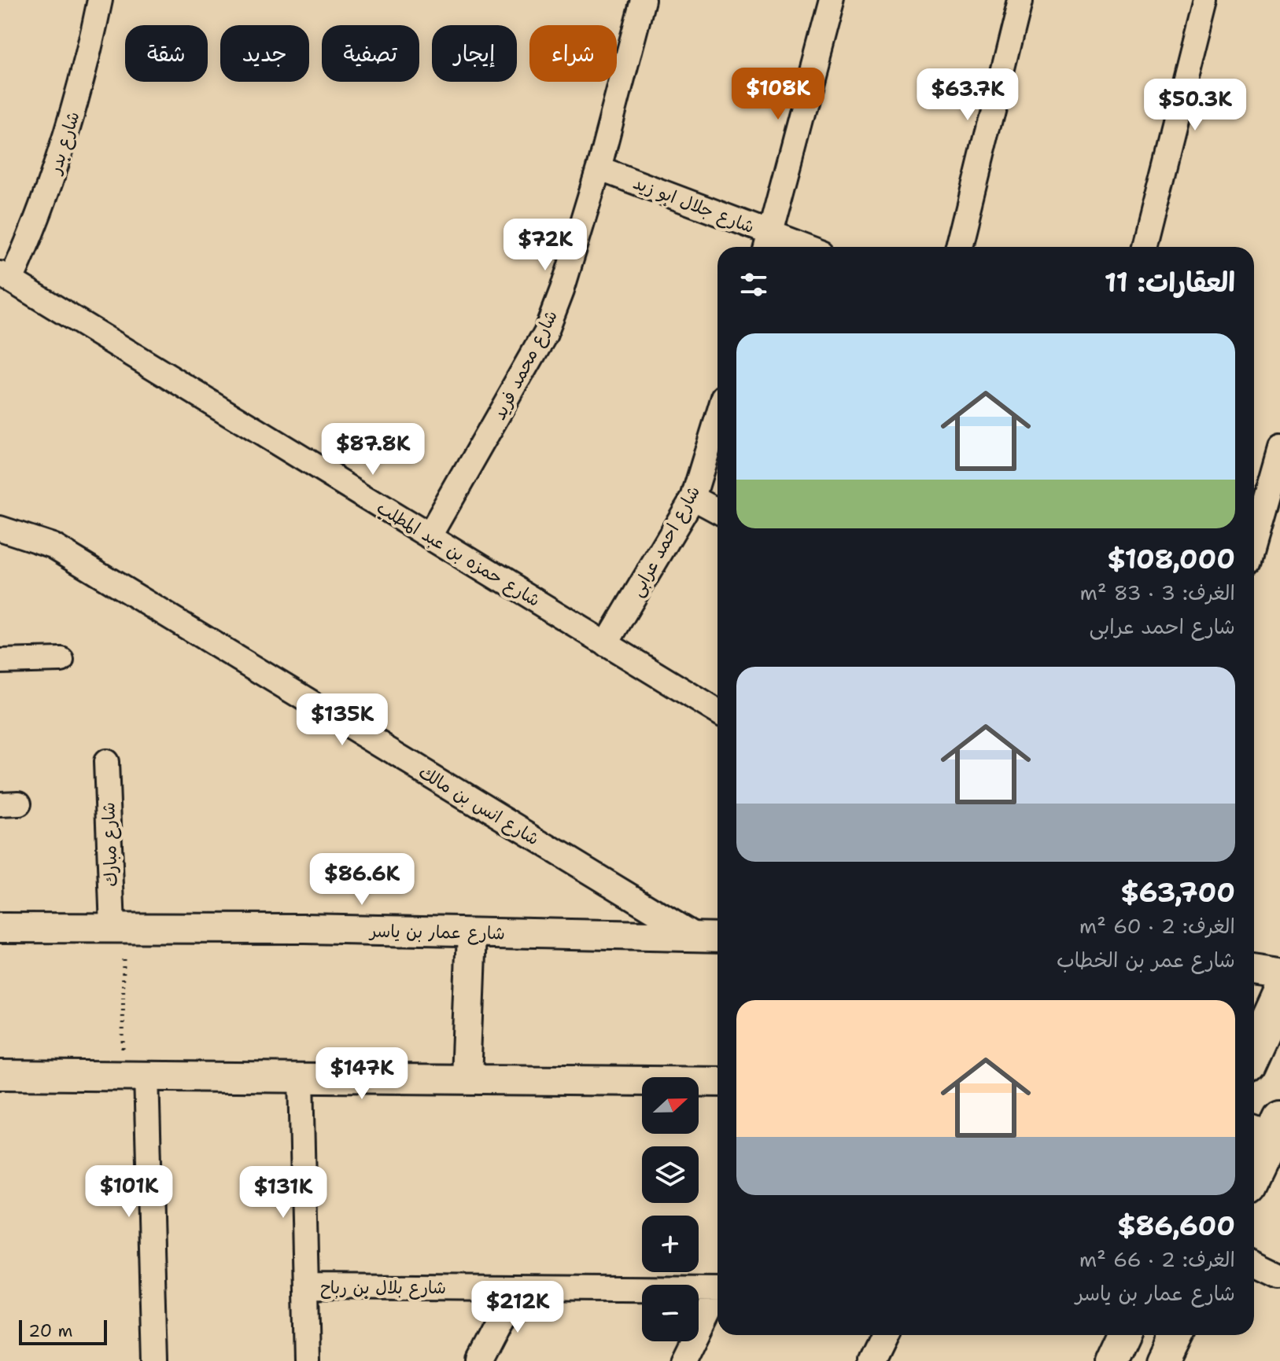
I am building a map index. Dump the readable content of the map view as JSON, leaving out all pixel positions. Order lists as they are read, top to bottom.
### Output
{
  "streets": {
    "street": [
      "شارع بدر",
      "شارع جلال ابو زيد",
      "شارع محمد فريد",
      "شارع احمد عرابى",
      "شارع حمزه بن عبد المطلب",
      "شارع انس بن مالك",
      "شارع مبارك",
      "شارع عمار بن ياسر",
      "شارع بلال بن رباح"
    ]
  },
  "crossings": [
    ["شارع بدر", "شارع حمزه بن عبد المطلب"],
    ["شارع جلال ابو زيد", "شارع محمد فريد"],
    ["شارع محمد فريد", "شارع حمزه بن عبد المطلب"],
    ["شارع احمد عرابى", "شارع حمزه بن عبد المطلب"],
    ["شارع انس بن مالك", "شارع عمار بن ياسر"],
    ["شارع مبارك", "شارع عمار بن ياسر"]
  ],
  "scale_bar": "20 m",
  "north": "right",
  "page": {
    "chip": [
      "شراء",
      "إيجار",
      "تصفية",
      "جديد",
      "شقة"
    ],
    "price": [
      "$108K",
      "$63.7K",
      "$50.3K",
      "$72K",
      "$87.8K",
      "$135K",
      "$86.6K",
      "$147K",
      "$101K",
      "$131K",
      "$212K"
    ],
    "heading": "العقارات: 11",
    "list": [
      {
        "name": "$108,000",
        "note": "الغرف: 3 · 83 m² · شارع احمد عرابى"
      },
      {
        "name": "$63,700",
        "note": "الغرف: 2 · 60 m² · شارع عمر بن الخطاب"
      },
      {
        "name": "$86,600",
        "note": "الغرف: 2 · 66 m² · شارع عمار بن ياسر"
      }
    ],
    "map_buttons": ["+", "−"],
    "scale": "20 m"
  }
}
